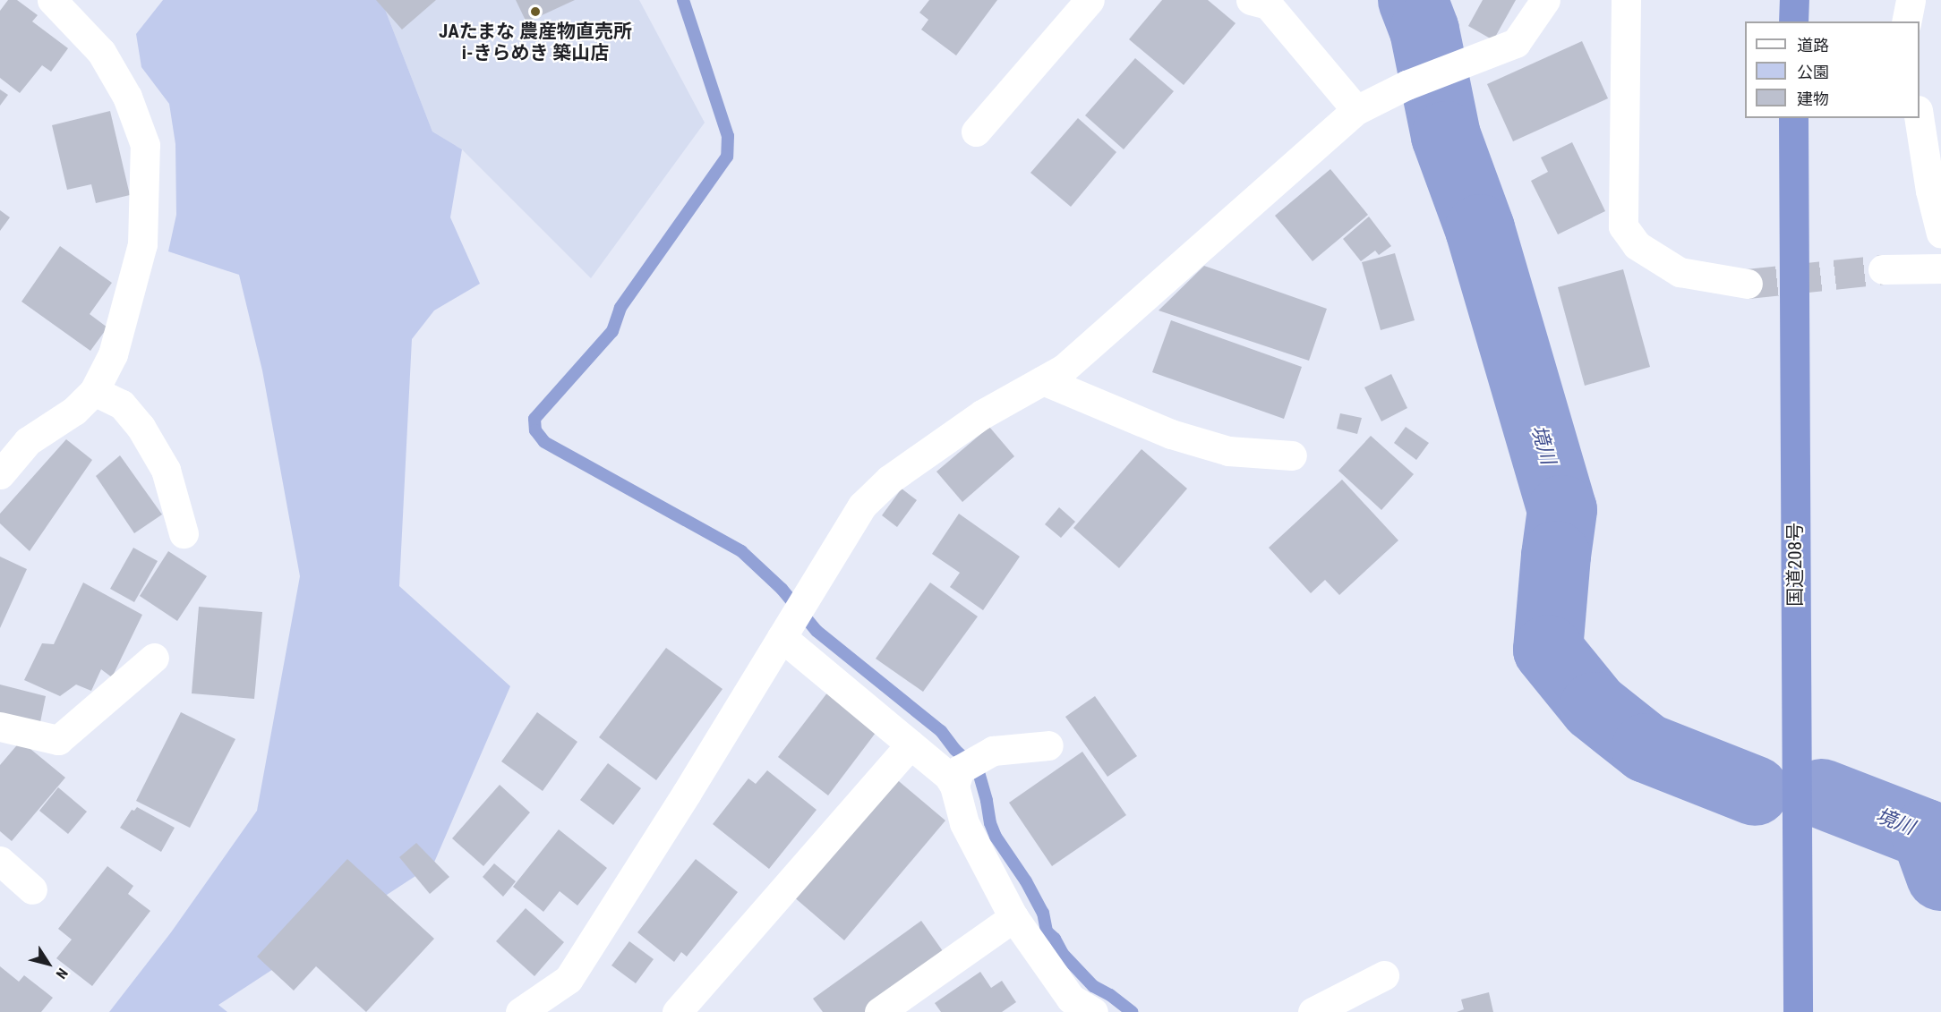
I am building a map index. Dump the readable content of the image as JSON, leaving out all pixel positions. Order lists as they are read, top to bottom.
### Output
{
  "streets": {
    "highway": ["国道208号"]
  },
  "water": ["境川"],
  "places": ["JAたまな 農産物直売所 i-きらめき 築山店"],
  "legend": ["道路", "公園", "建物"],
  "north": "bottom right"
}
